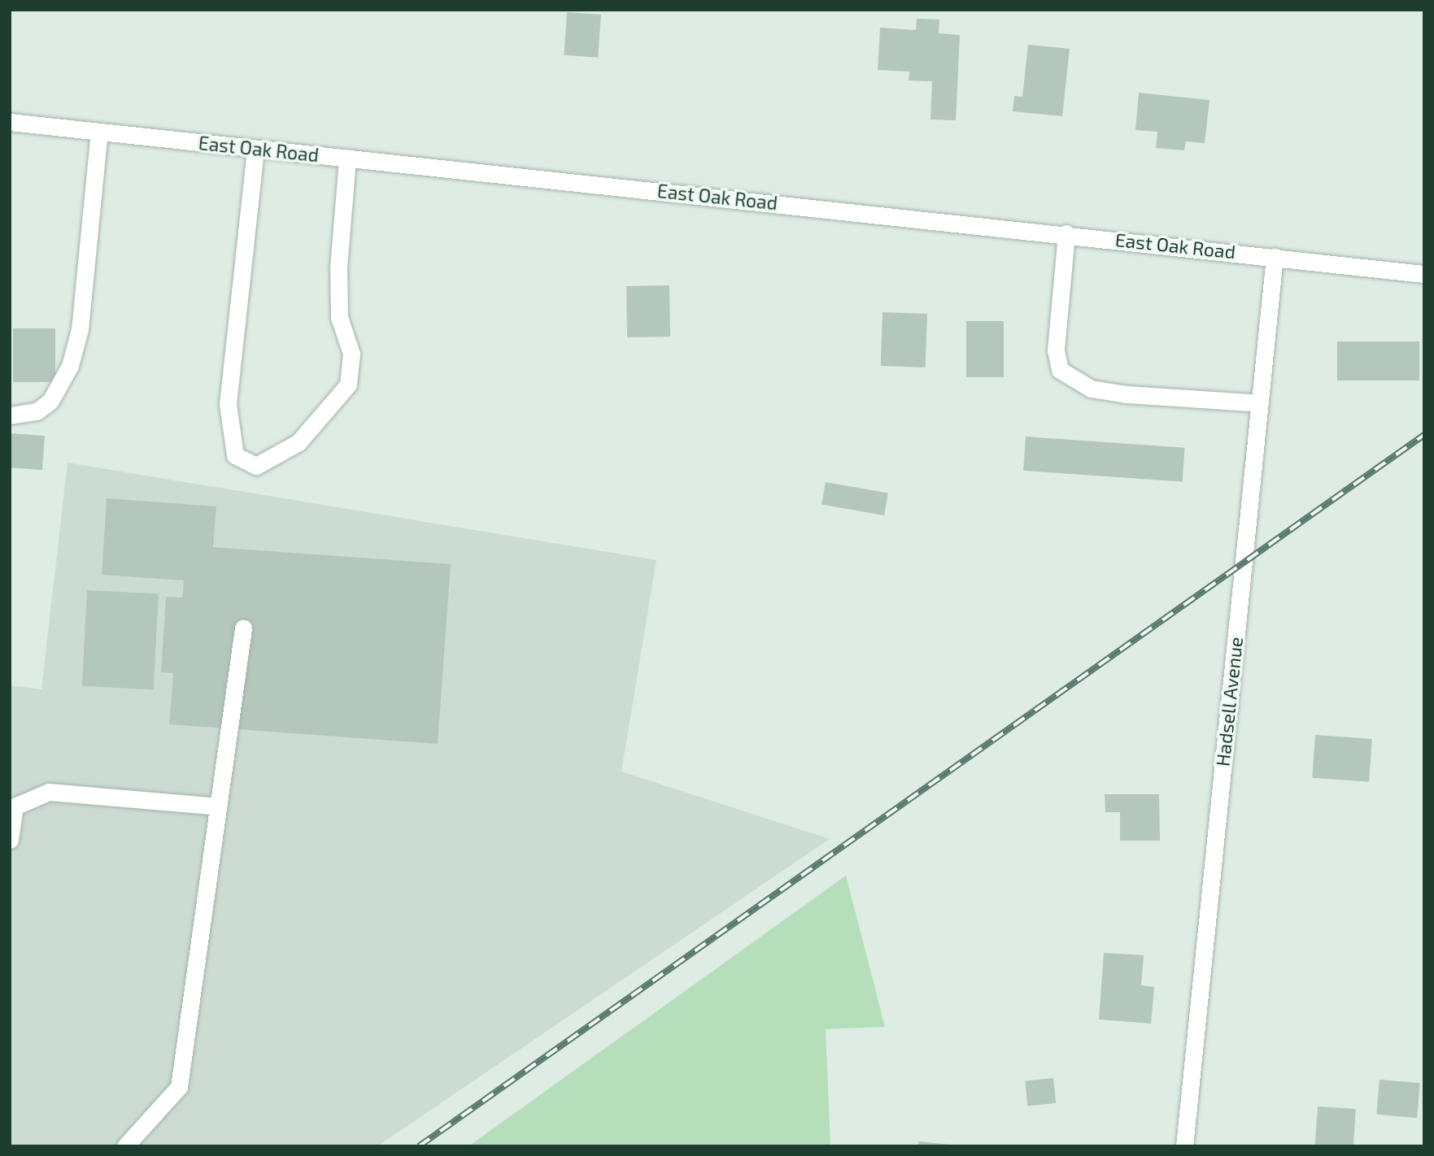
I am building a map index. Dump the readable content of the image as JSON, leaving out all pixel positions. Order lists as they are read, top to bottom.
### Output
{
  "streets": {
    "street": ["East Oak Road", "Hadsell Avenue"]
  },
  "crossings": [
    ["East Oak Road", "Hadsell Avenue"]
  ]
}
